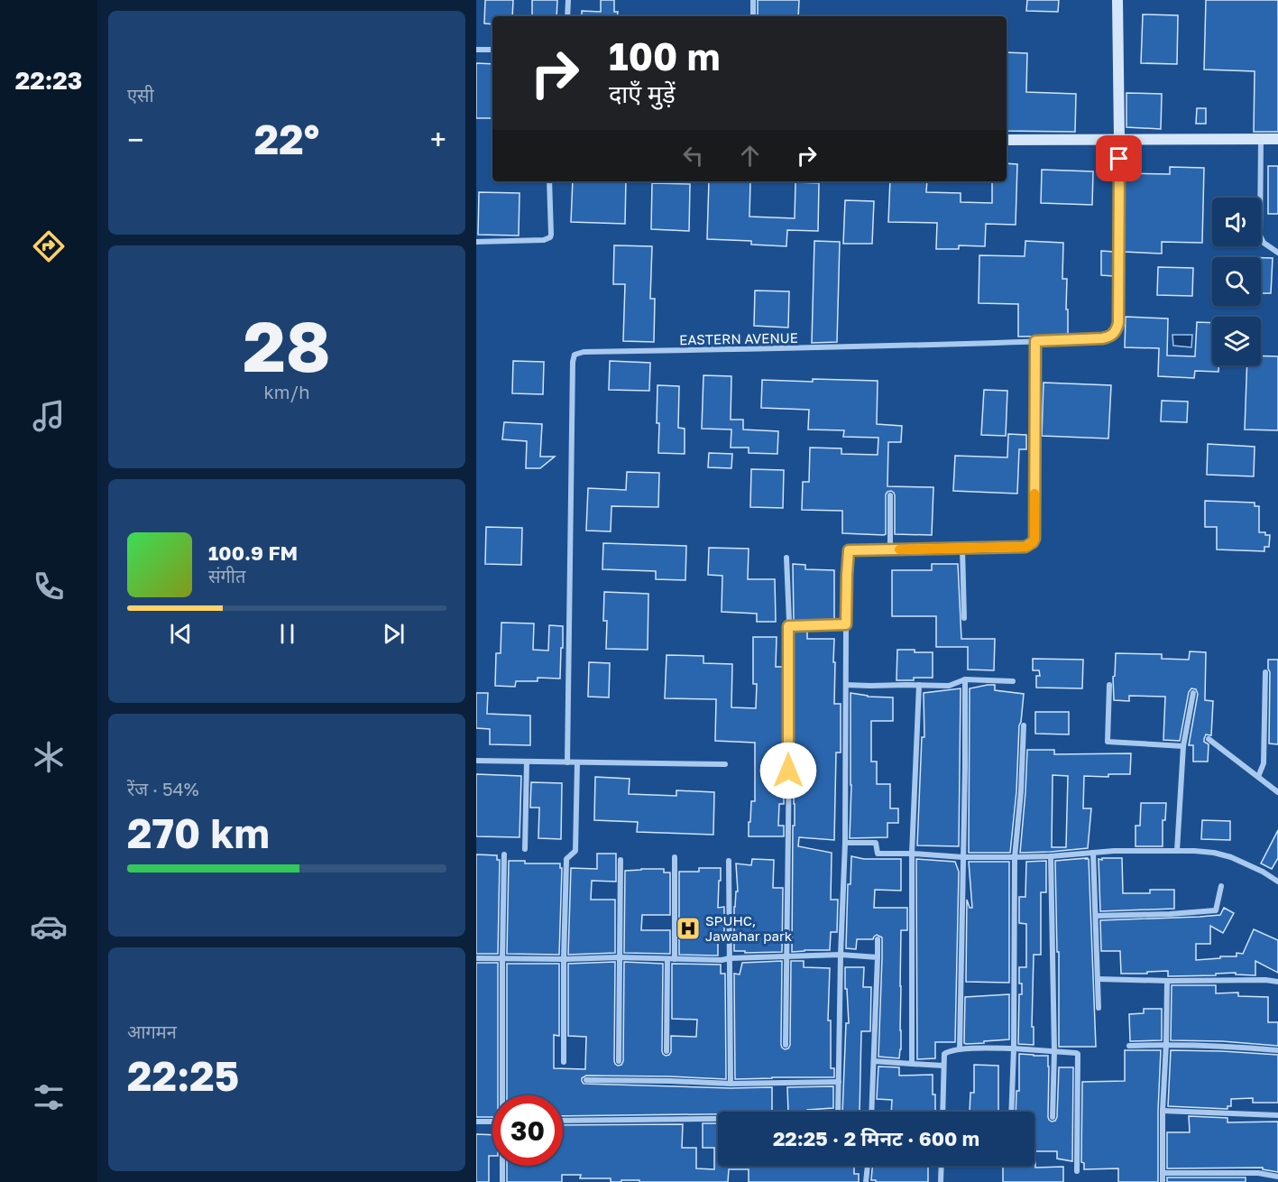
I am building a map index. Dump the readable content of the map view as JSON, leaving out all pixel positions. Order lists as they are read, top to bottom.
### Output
{
  "streets": {
    "street": ["EASTERN AVENUE"]
  },
  "places": {
    "hospital": ["SPUHC, Jawahar park"]
  },
  "page": {
    "tabs": "22:23",
    "tile": [
      "एसी",
      ["28", "km/h"],
      ["रेंज · 54%", "270 km"],
      ["आगमन", "22:25"]
    ],
    "turn": ["100 m", "दाएँ मुड़ें"],
    "heat": ["−", "22°", "+"],
    "song": ["100.9 FM", "संगीत"],
    "limit": "30",
    "trip": "22:25 · 2 मिनट · 600 m"
  }
}
